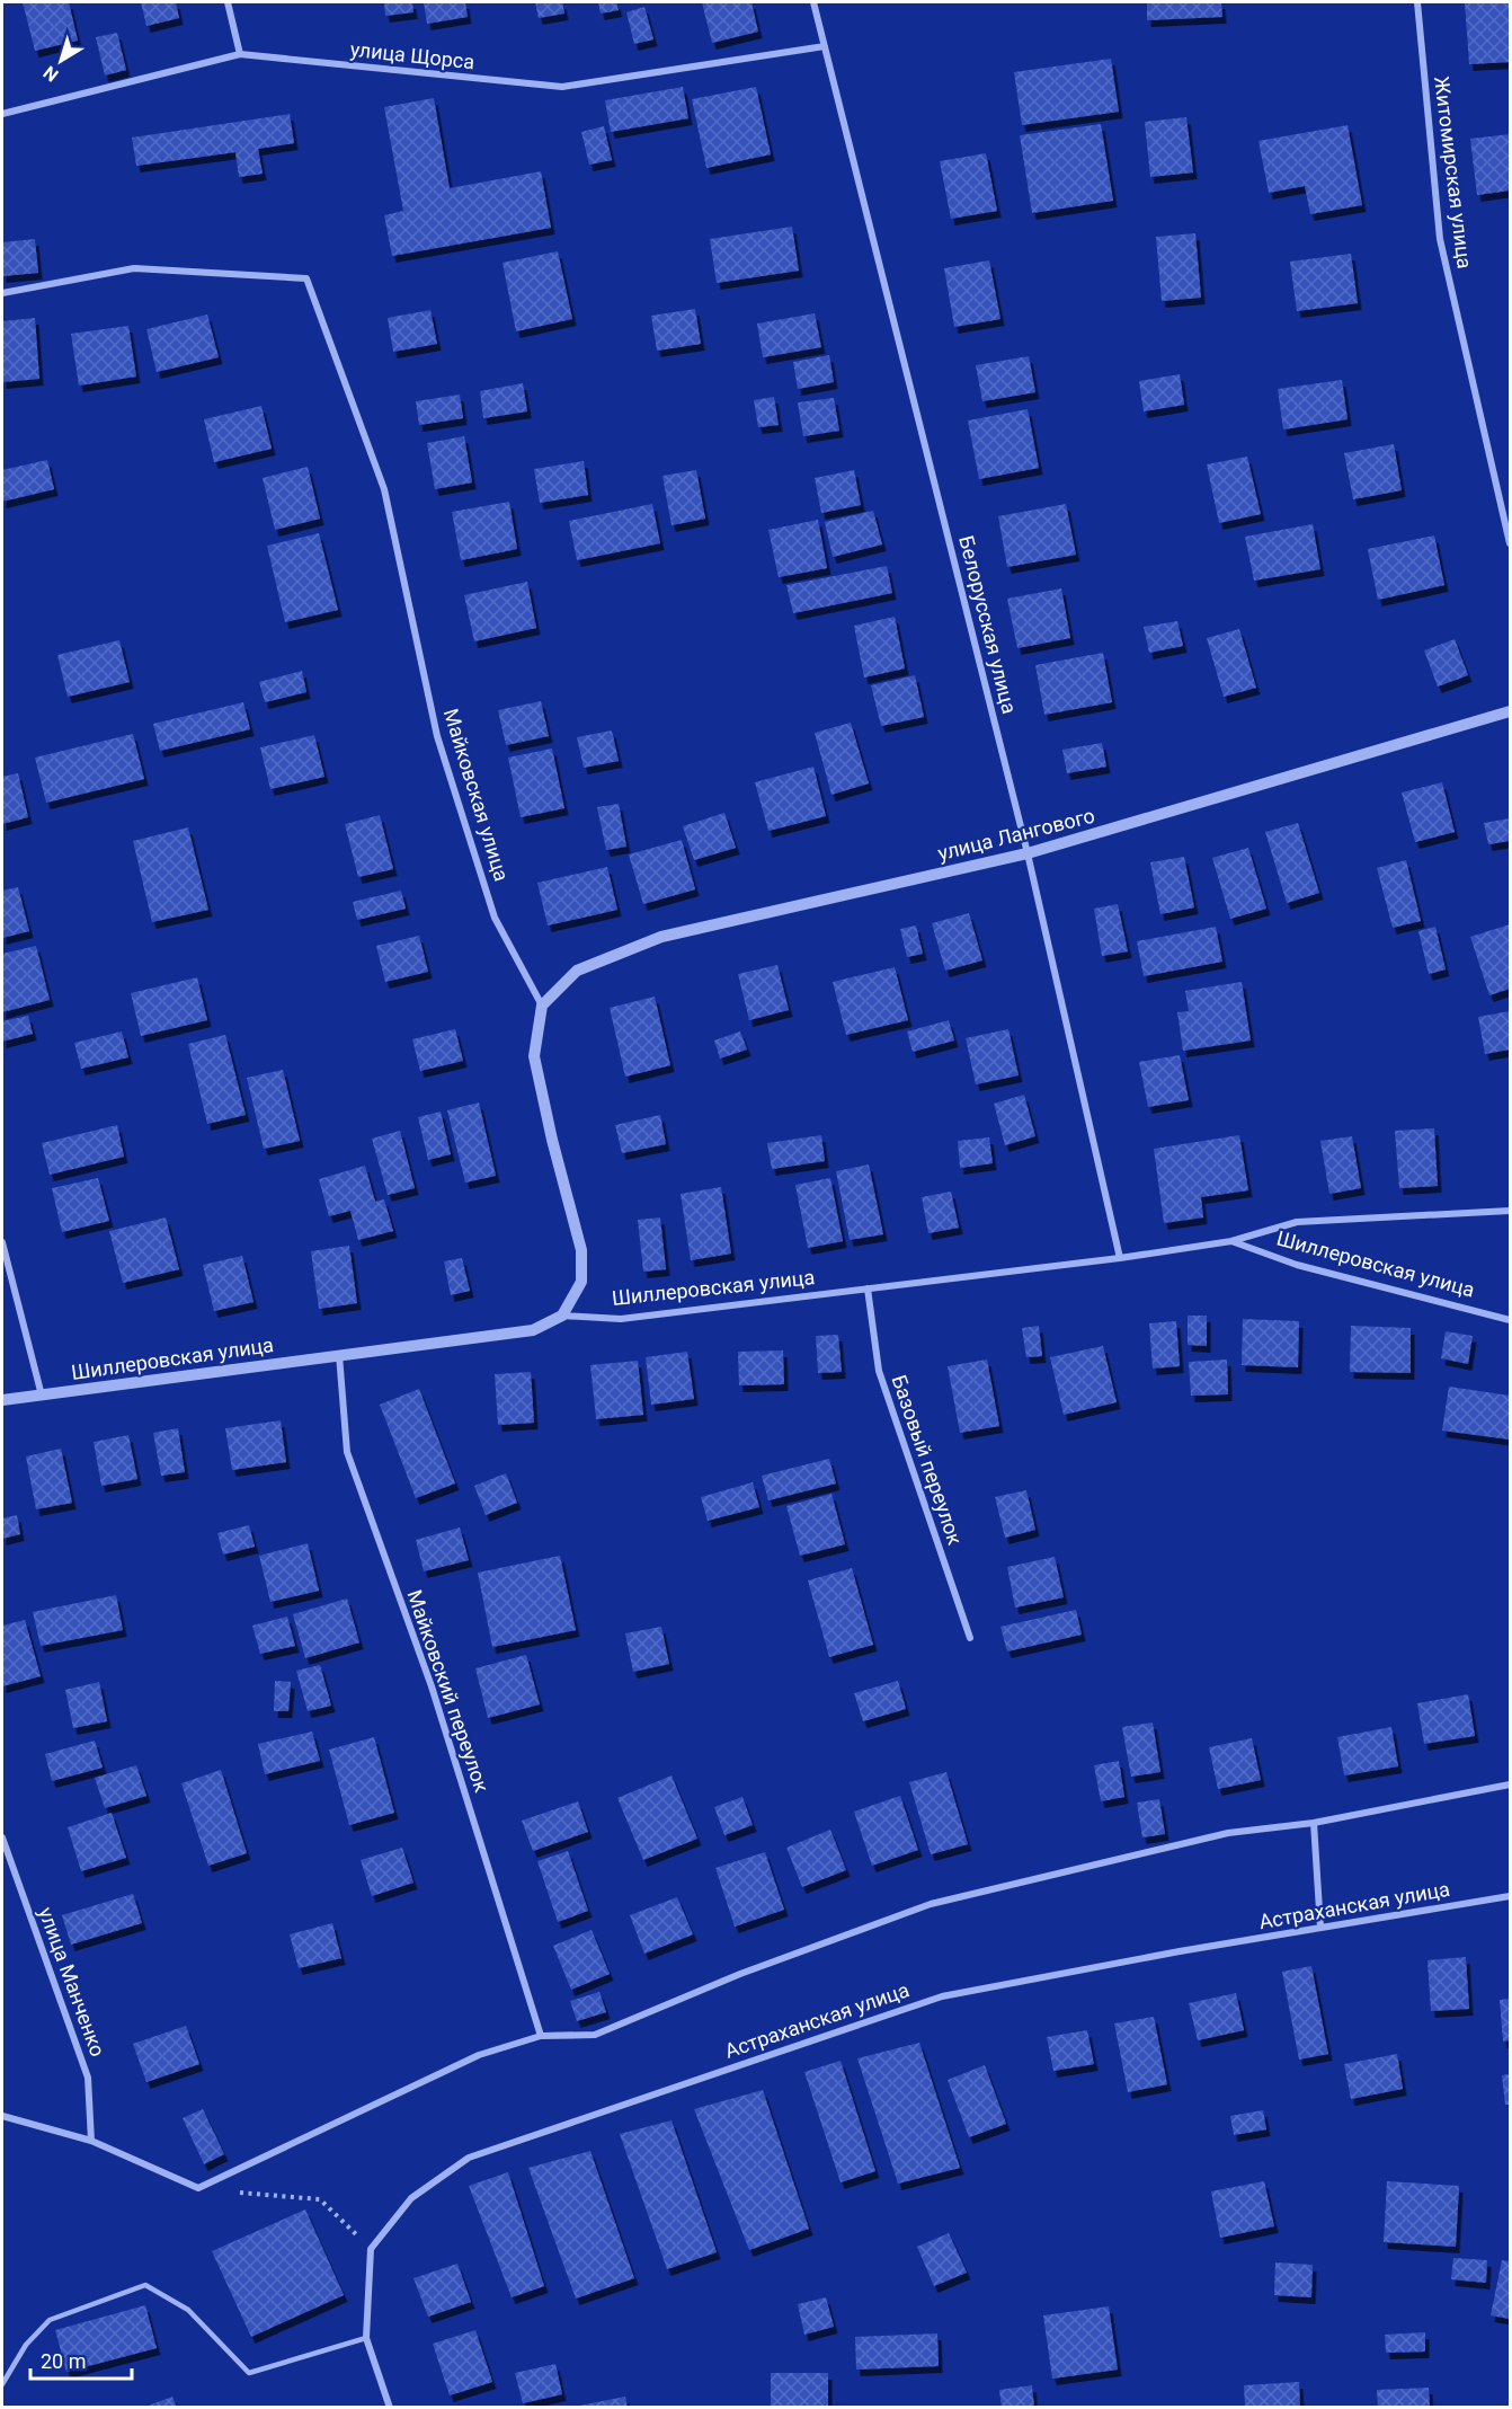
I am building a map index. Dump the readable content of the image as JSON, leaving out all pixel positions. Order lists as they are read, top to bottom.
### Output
{
  "streets": {
    "street": [
      "улица Щорса",
      "Житомирская улица",
      "Белорусская улица",
      "Майковская улица",
      "улица Лангового",
      "Шиллеровская улица",
      "Базовый переулок",
      "Майковский переулок",
      "Астраханская улица",
      "улица Манченко"
    ]
  },
  "crossings": [
    ["улица Щорса", "Белорусская улица"],
    ["Белорусская улица", "улица Лангового"],
    ["Белорусская улица", "Шиллеровская улица"],
    ["Майковская улица", "улица Лангового"],
    ["Шиллеровская улица", "Базовый переулок"],
    ["Шиллеровская улица", "Майковский переулок"]
  ],
  "scale_bar": "20 m",
  "north": "bottom left"
}
